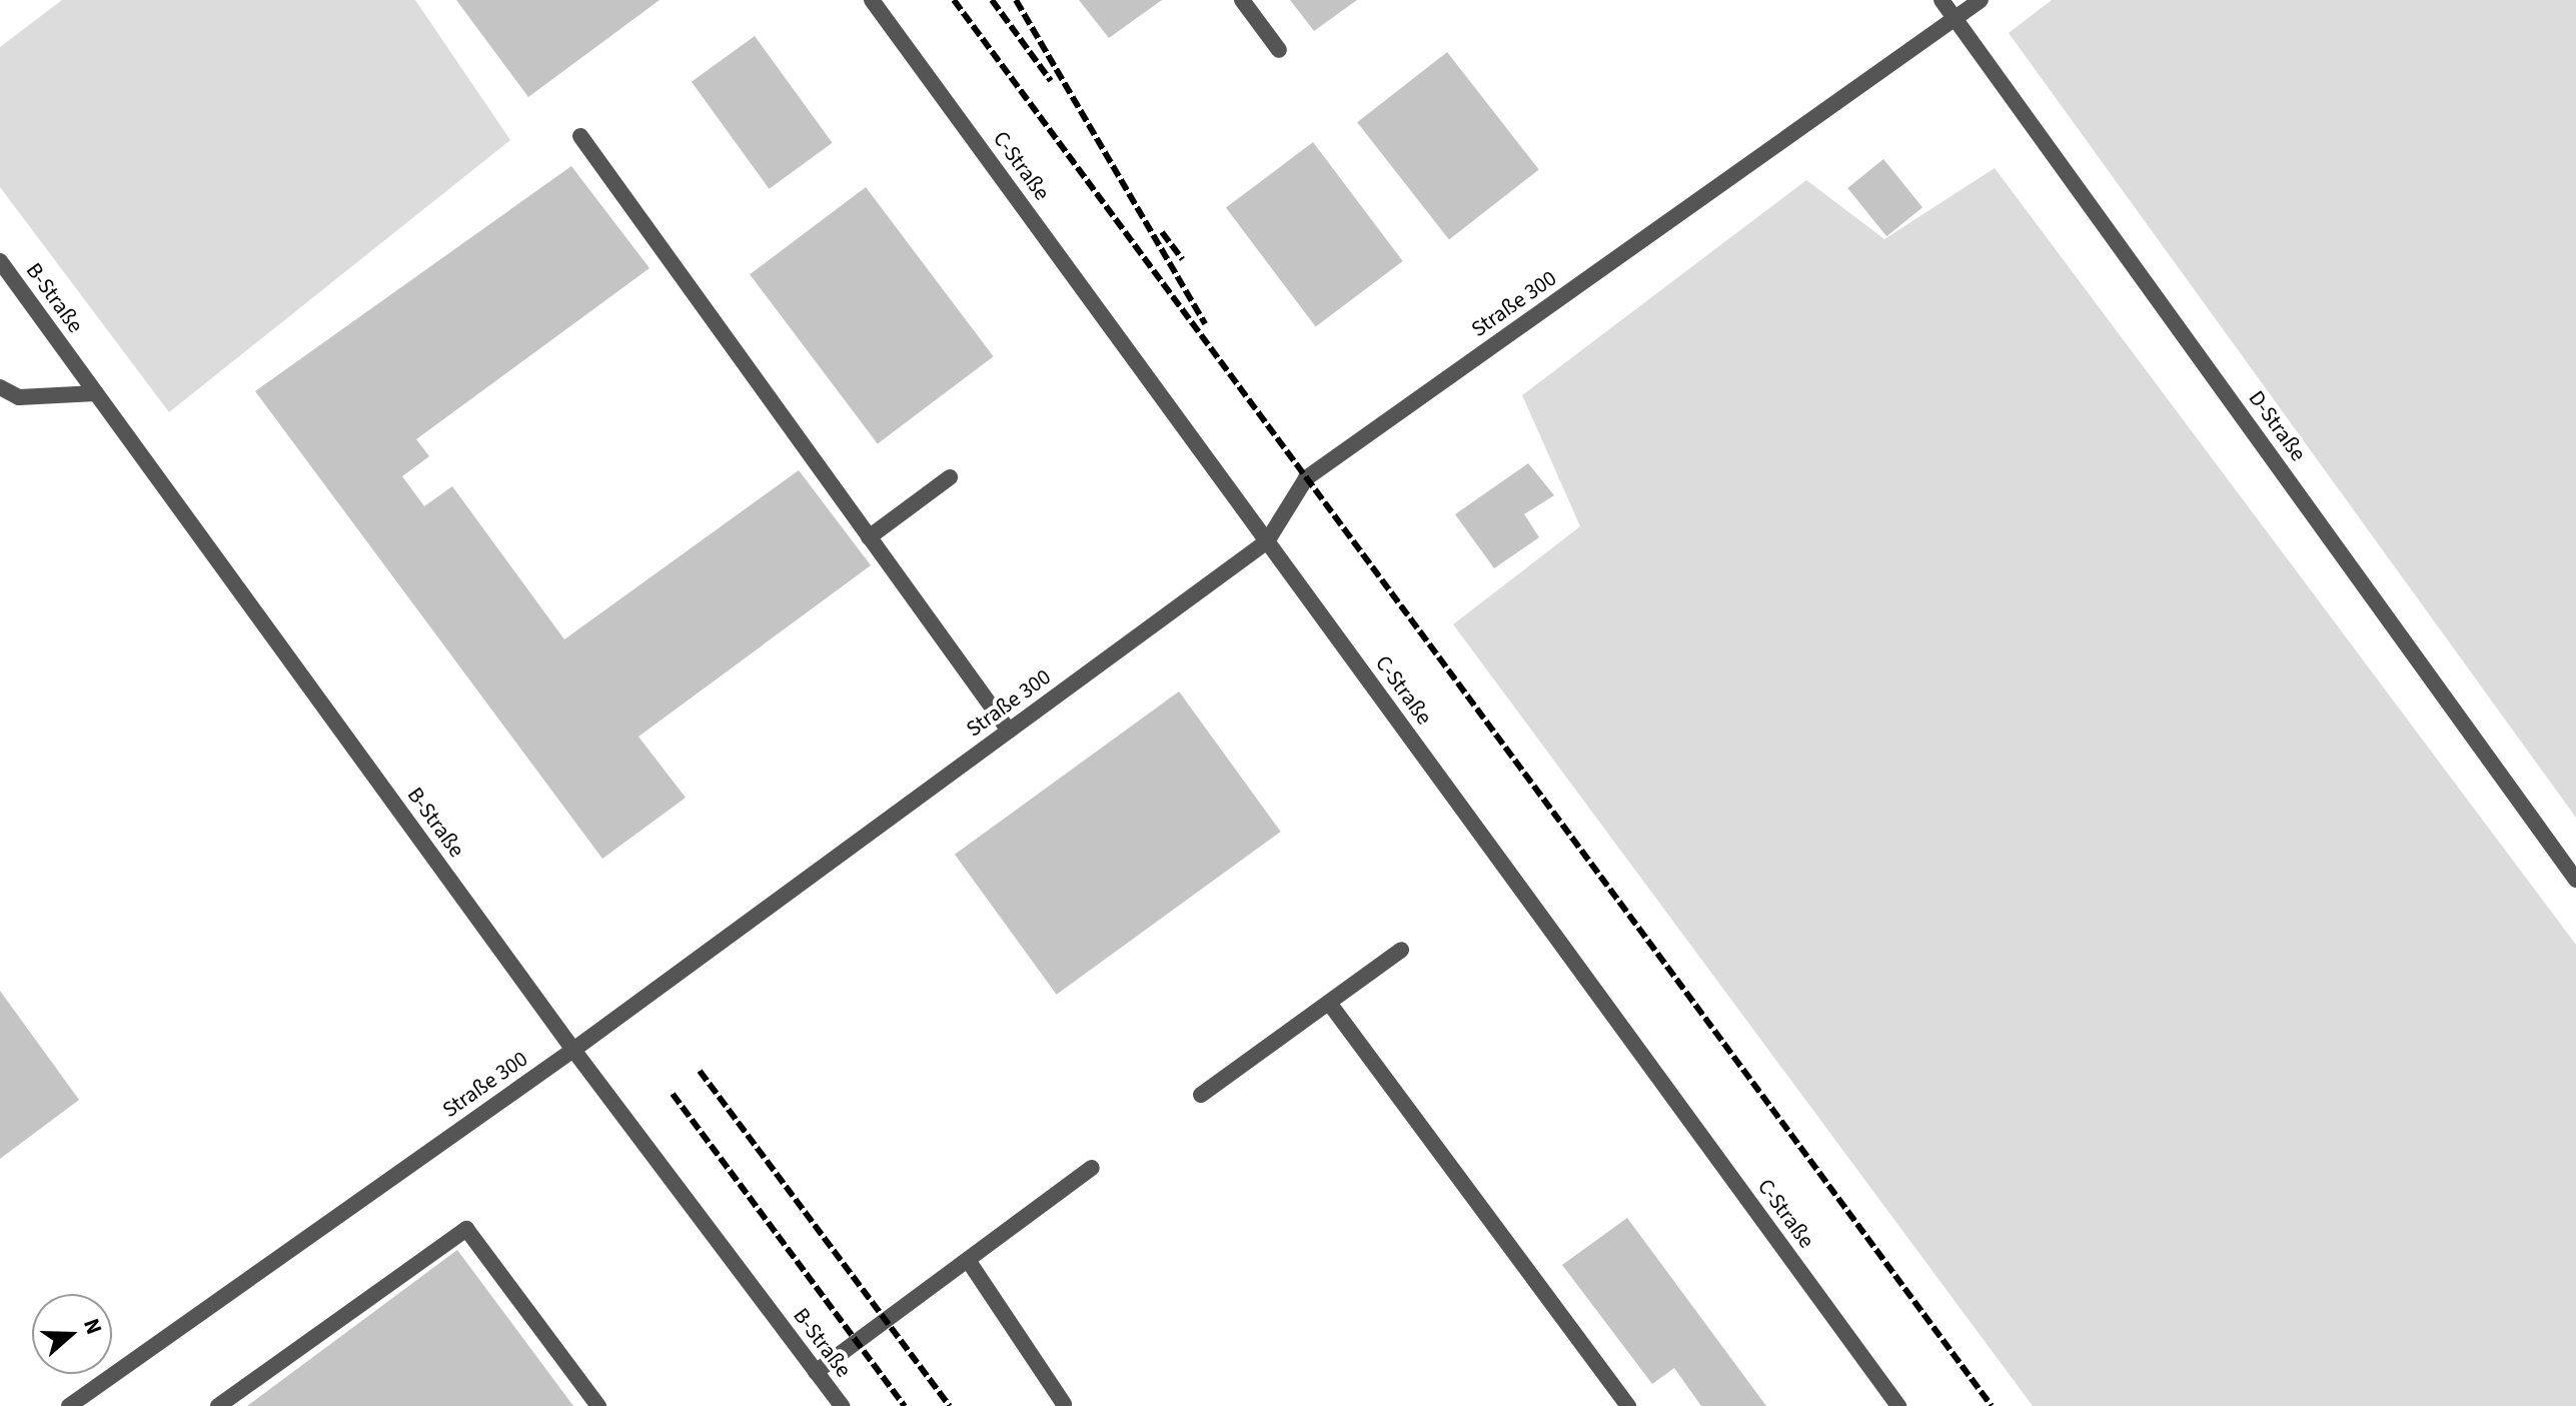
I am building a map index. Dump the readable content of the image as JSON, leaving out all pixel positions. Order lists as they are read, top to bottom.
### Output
{
  "streets": {
    "lane": [
      "C-Straße",
      "B-Straße",
      "Straße 300",
      "D-Straße"
    ]
  },
  "crossings": [
    ["C-Straße", "Straße 300"],
    ["B-Straße", "Straße 300"],
    ["Straße 300", "D-Straße"]
  ],
  "north": "right"
}
